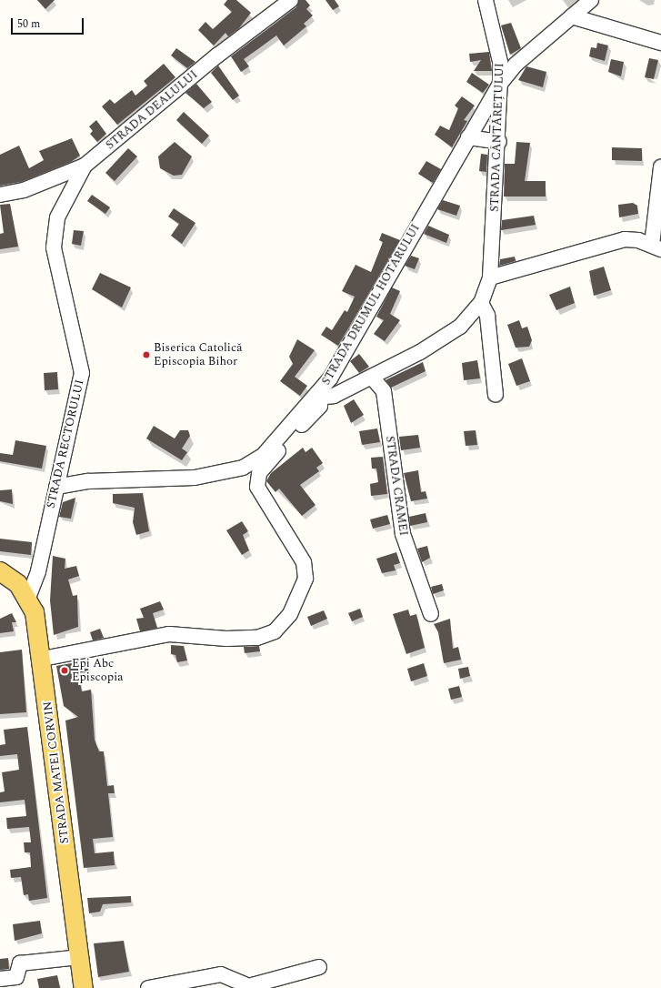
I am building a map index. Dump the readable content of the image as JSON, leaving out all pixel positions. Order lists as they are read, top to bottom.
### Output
{
  "streets": {
    "main road": ["STRADA MATEI CORVIN"],
    "street": [
      "STRADA DEALULUI",
      "STRADA CÂNTĂREȚULUI",
      "STRADA DRUMUL HOTARULUI",
      "STRADA RECTORULUI",
      "STRADA CRAMEI"
    ]
  },
  "crossings": [
    ["STRADA DEALULUI", "STRADA RECTORULUI"],
    ["STRADA CÂNTĂREȚULUI", "STRADA DRUMUL HOTARULUI"],
    ["STRADA CÂNTĂREȚULUI", "STRADA CRAMEI"],
    ["STRADA DRUMUL HOTARULUI", "STRADA RECTORULUI"],
    ["STRADA RECTORULUI", "STRADA MATEI CORVIN"]
  ],
  "places": ["Biserica Catolică Episcopia Bihor", "Epi Abc Episcopia"],
  "scale_bar": "50 m"
}
